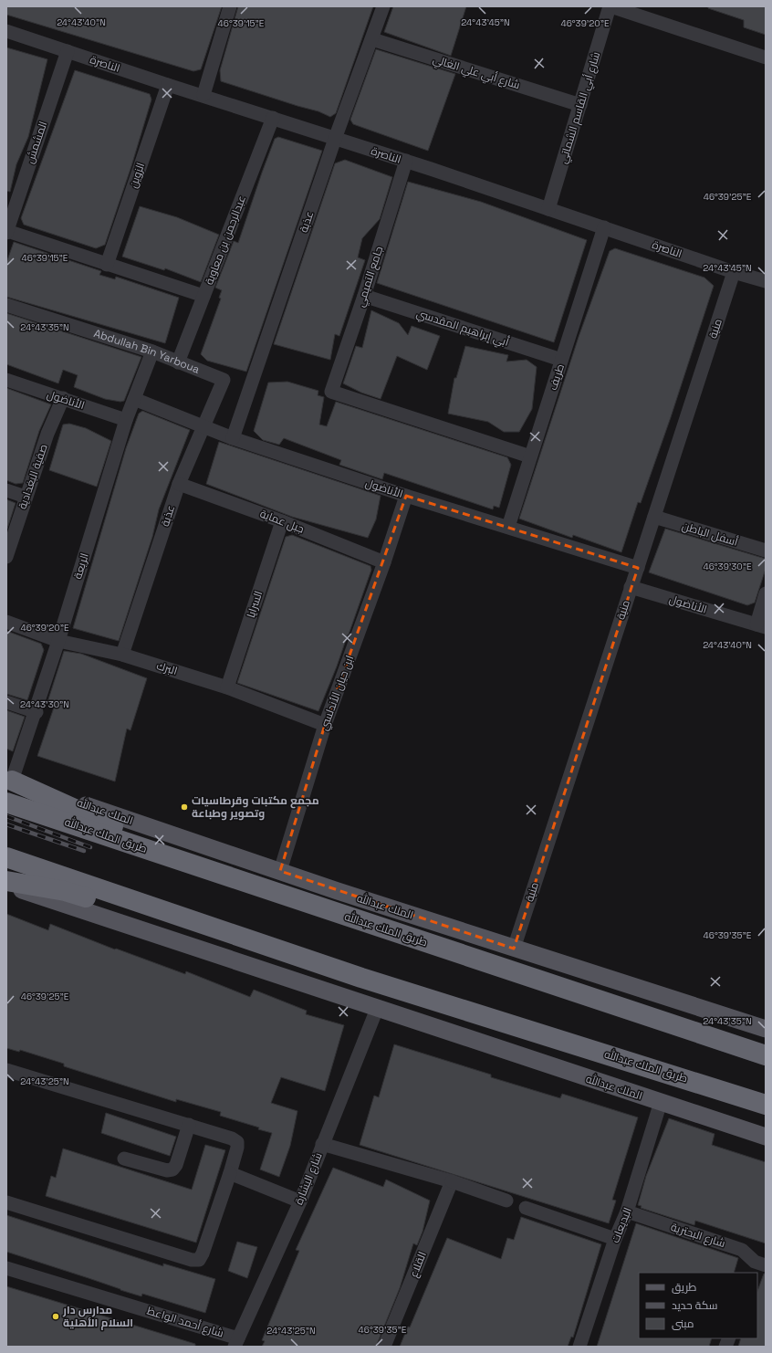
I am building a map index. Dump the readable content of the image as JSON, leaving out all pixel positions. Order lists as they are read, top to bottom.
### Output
{
  "streets": {
    "highway": ["طريق الملك عبدالله"],
    "main road": ["الملك عبدالله"],
    "street": [
      "الناصرة",
      "شارع أبي علي الغالي",
      "شارع أبي القاسم الشماتي",
      "المشمش",
      "الزوين",
      "عذبة",
      "عبدالرحمن بن معاوية",
      "جامع التميمي",
      "أبي إبراهيم المقدسي",
      "منية",
      "Abdullah Bin Yarboua",
      "طريف",
      "الأناضول",
      "صفية البغدادية",
      "جبل عماية",
      "أسفل الباطن",
      "الريعة",
      "السرايا",
      "البرك",
      "ابن حيان الأندلسي",
      "شارع البشارة",
      "البديعات",
      "شارع البحترية",
      "القلاع",
      "شارع أحمد الواعظ"
    ]
  },
  "crossings": [
    ["الناصرة", "شارع أبي القاسم الشماتي"],
    ["الناصرة", "المشمش"],
    ["الناصرة", "الزوين"],
    ["الناصرة", "عذبة"],
    ["الناصرة", "عبدالرحمن بن معاوية"],
    ["الناصرة", "جامع التميمي"],
    ["الناصرة", "منية"],
    ["الناصرة", "طريف"],
    ["شارع أبي علي الغالي", "شارع أبي القاسم الشماتي"],
    ["شارع أبي علي الغالي", "عذبة"],
    ["عذبة", "Abdullah Bin Yarboua"],
    ["عذبة", "الأناضول"],
    ["عذبة", "جبل عماية"],
    ["عذبة", "البرك"],
    ["عبدالرحمن بن معاوية", "Abdullah Bin Yarboua"],
    ["جامع التميمي", "أبي إبراهيم المقدسي"],
    ["جامع التميمي", "طريف"],
    ["أبي إبراهيم المقدسي", "طريف"],
    ["منية", "الأناضول"],
    ["منية", "أسفل الباطن"],
    ["منية", "الملك عبدالله"],
    ["Abdullah Bin Yarboua", "الريعة"],
    ["طريف", "الأناضول"],
    ["الأناضول", "صفية البغدادية"],
    ["الأناضول", "الريعة"],
    ["الأناضول", "ابن حيان الأندلسي"],
    ["جبل عماية", "السرايا"],
    ["جبل عماية", "ابن حيان الأندلسي"],
    ["الريعة", "البرك"],
    ["الريعة", "الملك عبدالله"],
    ["السرايا", "البرك"],
    ["البرك", "ابن حيان الأندلسي"],
    ["ابن حيان الأندلسي", "الملك عبدالله"],
    ["الملك عبدالله", "شارع البشارة"],
    ["الملك عبدالله", "البديعات"],
    ["شارع البشارة", "شارع أحمد الواعظ"],
    ["البديعات", "شارع البحترية"]
  ],
  "places": ["مجمع مكتبات وقرطاسيات وتصوير وطباعة", "مدارس دار السلام الأهلية"],
  "legend": ["طريق", "سكة حديد", "مبنى"],
  "coordinates": [
    "24°43'40\"N",
    "24°43'45\"N",
    "46°39'15\"E",
    "46°39'20\"E",
    "46°39'25\"E",
    "24°43'35\"N",
    "46°39'30\"E",
    "24°43'30\"N",
    "46°39'35\"E",
    "24°43'25\"N"
  ]
}
